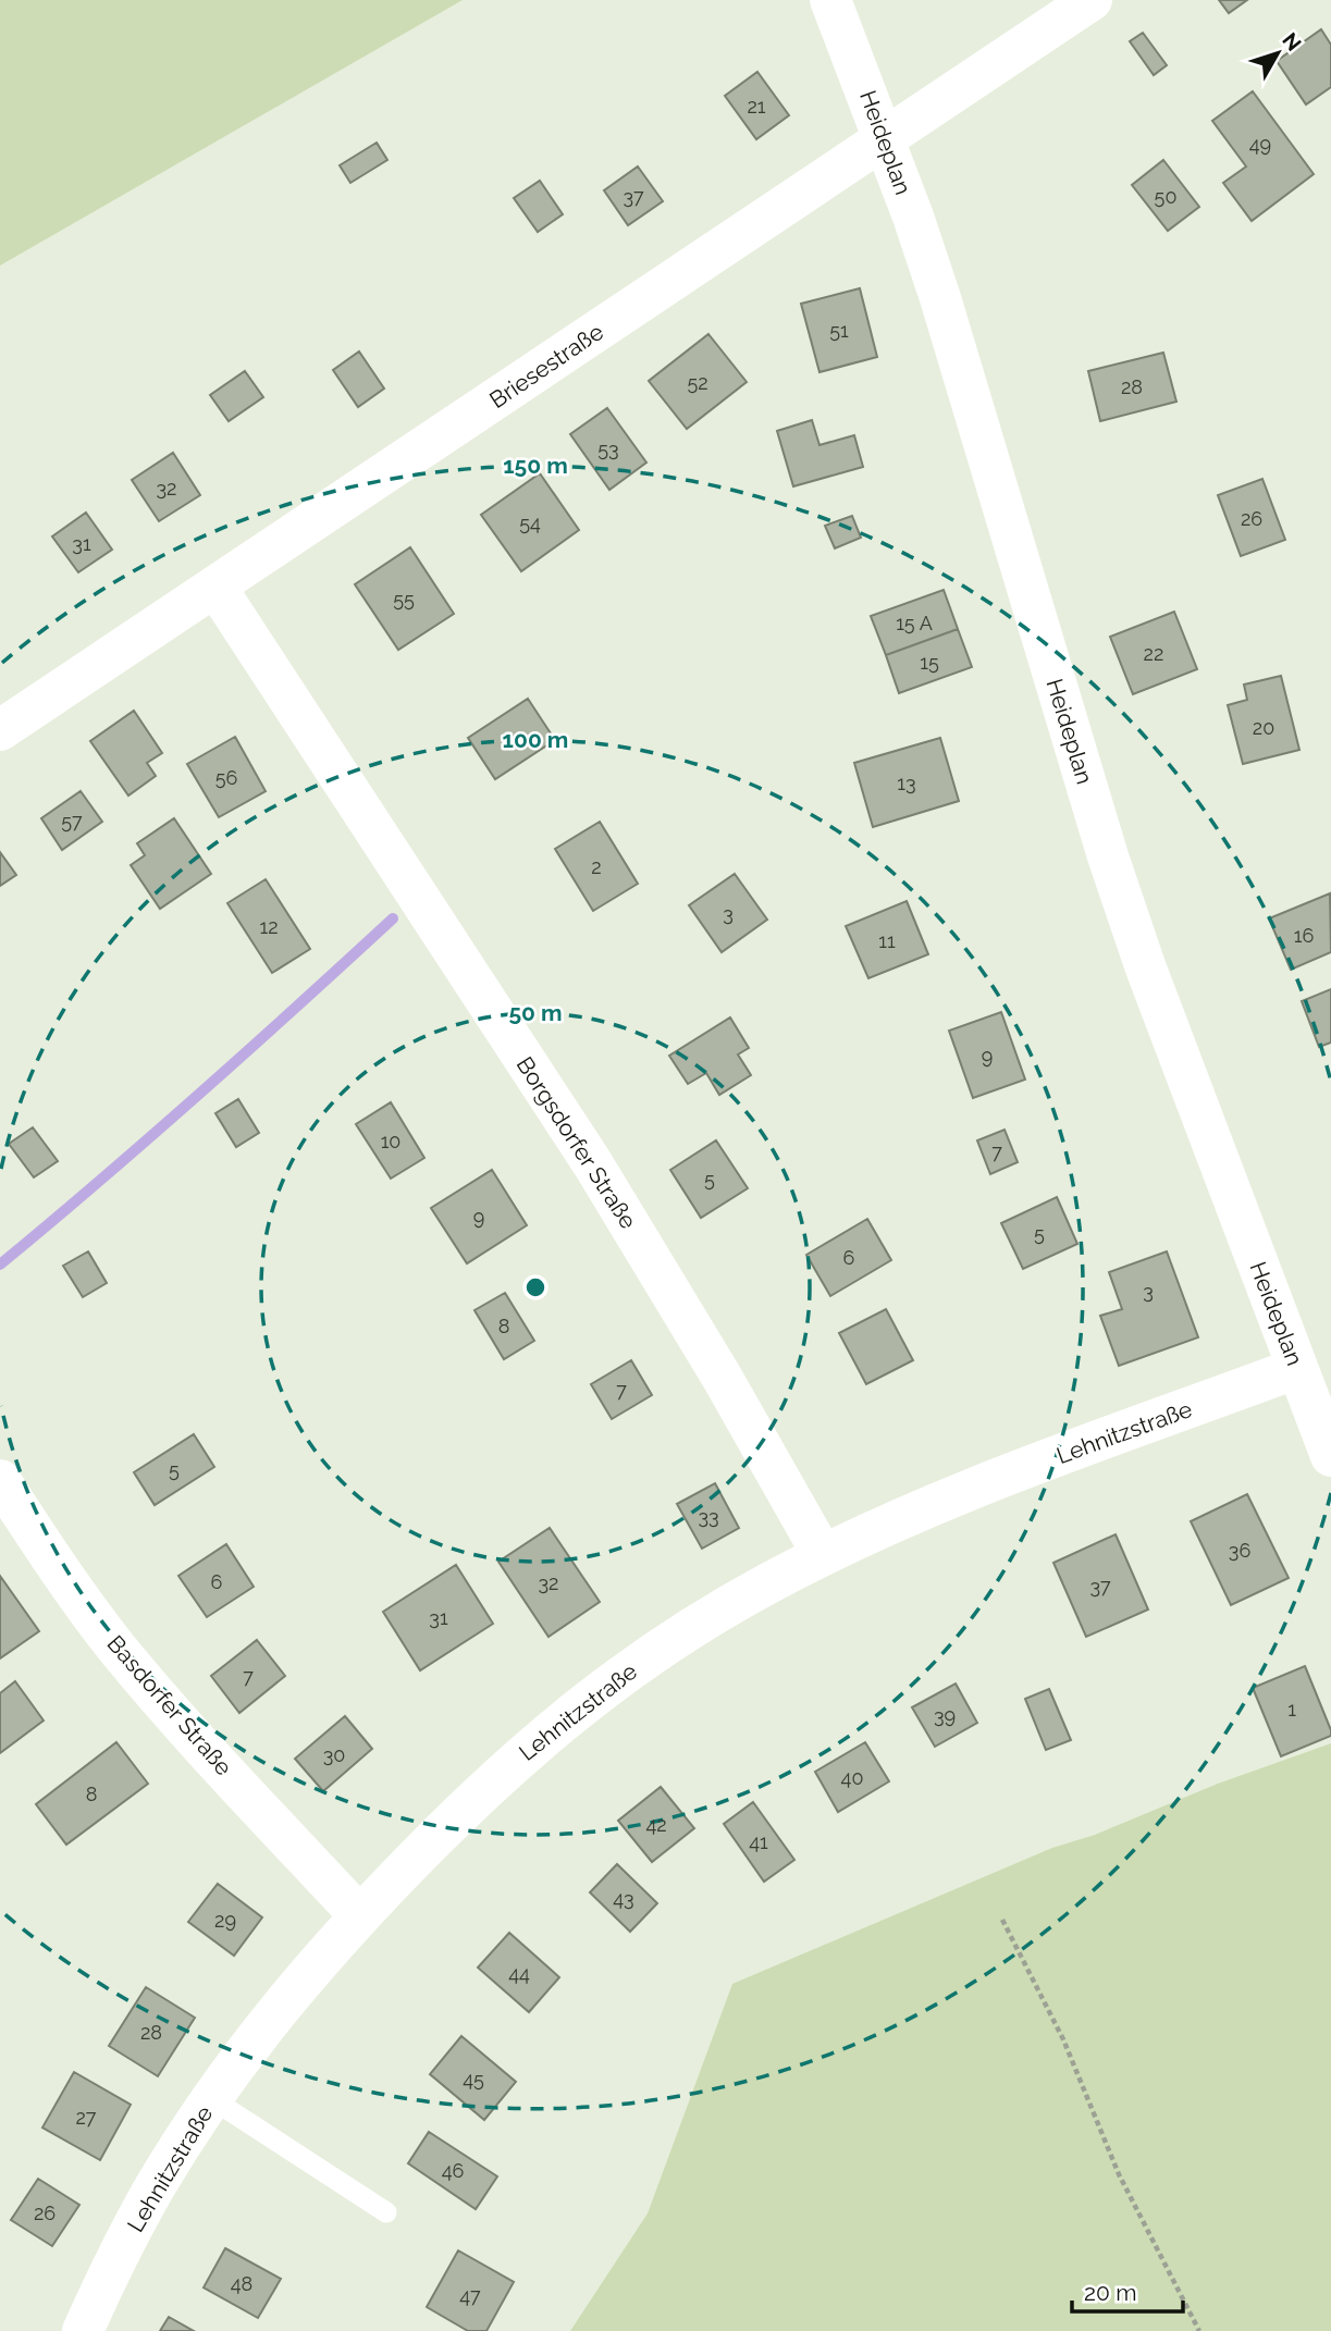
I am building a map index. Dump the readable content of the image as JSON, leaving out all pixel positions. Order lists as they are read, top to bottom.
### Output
{
  "streets": {
    "street": [
      "Heideplan",
      "Briesestraße",
      "Borgsdorfer Straße",
      "Lehnitzstraße",
      "Basdorfer Straße"
    ]
  },
  "crossings": [
    ["Heideplan", "Briesestraße"],
    ["Heideplan", "Lehnitzstraße"],
    ["Briesestraße", "Borgsdorfer Straße"],
    ["Borgsdorfer Straße", "Lehnitzstraße"],
    ["Lehnitzstraße", "Basdorfer Straße"]
  ],
  "house_numbers": [
    "21",
    "49",
    "37",
    "50",
    "51",
    "52",
    "28",
    "53",
    "32",
    "26",
    "54",
    "31",
    "55",
    "15 A",
    "22",
    "15",
    "20",
    "56",
    "13",
    "57",
    "2",
    "3",
    "12",
    "16",
    "11",
    "9",
    "10",
    "7",
    "5",
    "9",
    "5",
    "6",
    "3",
    "8",
    "7",
    "5",
    "33",
    "36",
    "6",
    "32",
    "37",
    "31",
    "7",
    "1",
    "39",
    "30",
    "40",
    "8",
    "42",
    "41",
    "43",
    "29",
    "44",
    "28",
    "45",
    "27",
    "46",
    "26",
    "48",
    "47"
  ],
  "scale_bar": "20 m",
  "north": "top right",
  "rings": ["150 m", "100 m", "50 m"]
}
